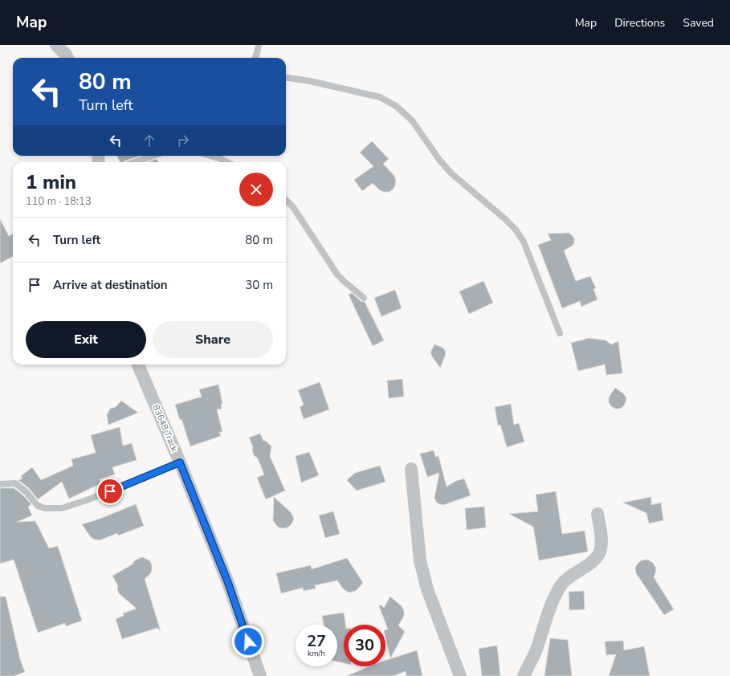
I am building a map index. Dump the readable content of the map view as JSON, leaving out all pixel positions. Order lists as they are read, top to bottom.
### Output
{
  "streets": {
    "street": ["83648 Track"]
  },
  "page": {
    "header": "Map",
    "nav": ["Map", "Directions", "Saved"],
    "turn": ["80 m", "Turn left"],
    "heading": ["1 min", "110 m · 18:13"],
    "list": [
      {
        "name": "Turn left",
        "value": "80 m"
      },
      {
        "name": "Arrive at destination",
        "value": "30 m"
      }
    ],
    "buttons": ["Exit", "Share"],
    "speed": "27 km/h",
    "limit": "30"
  }
}
